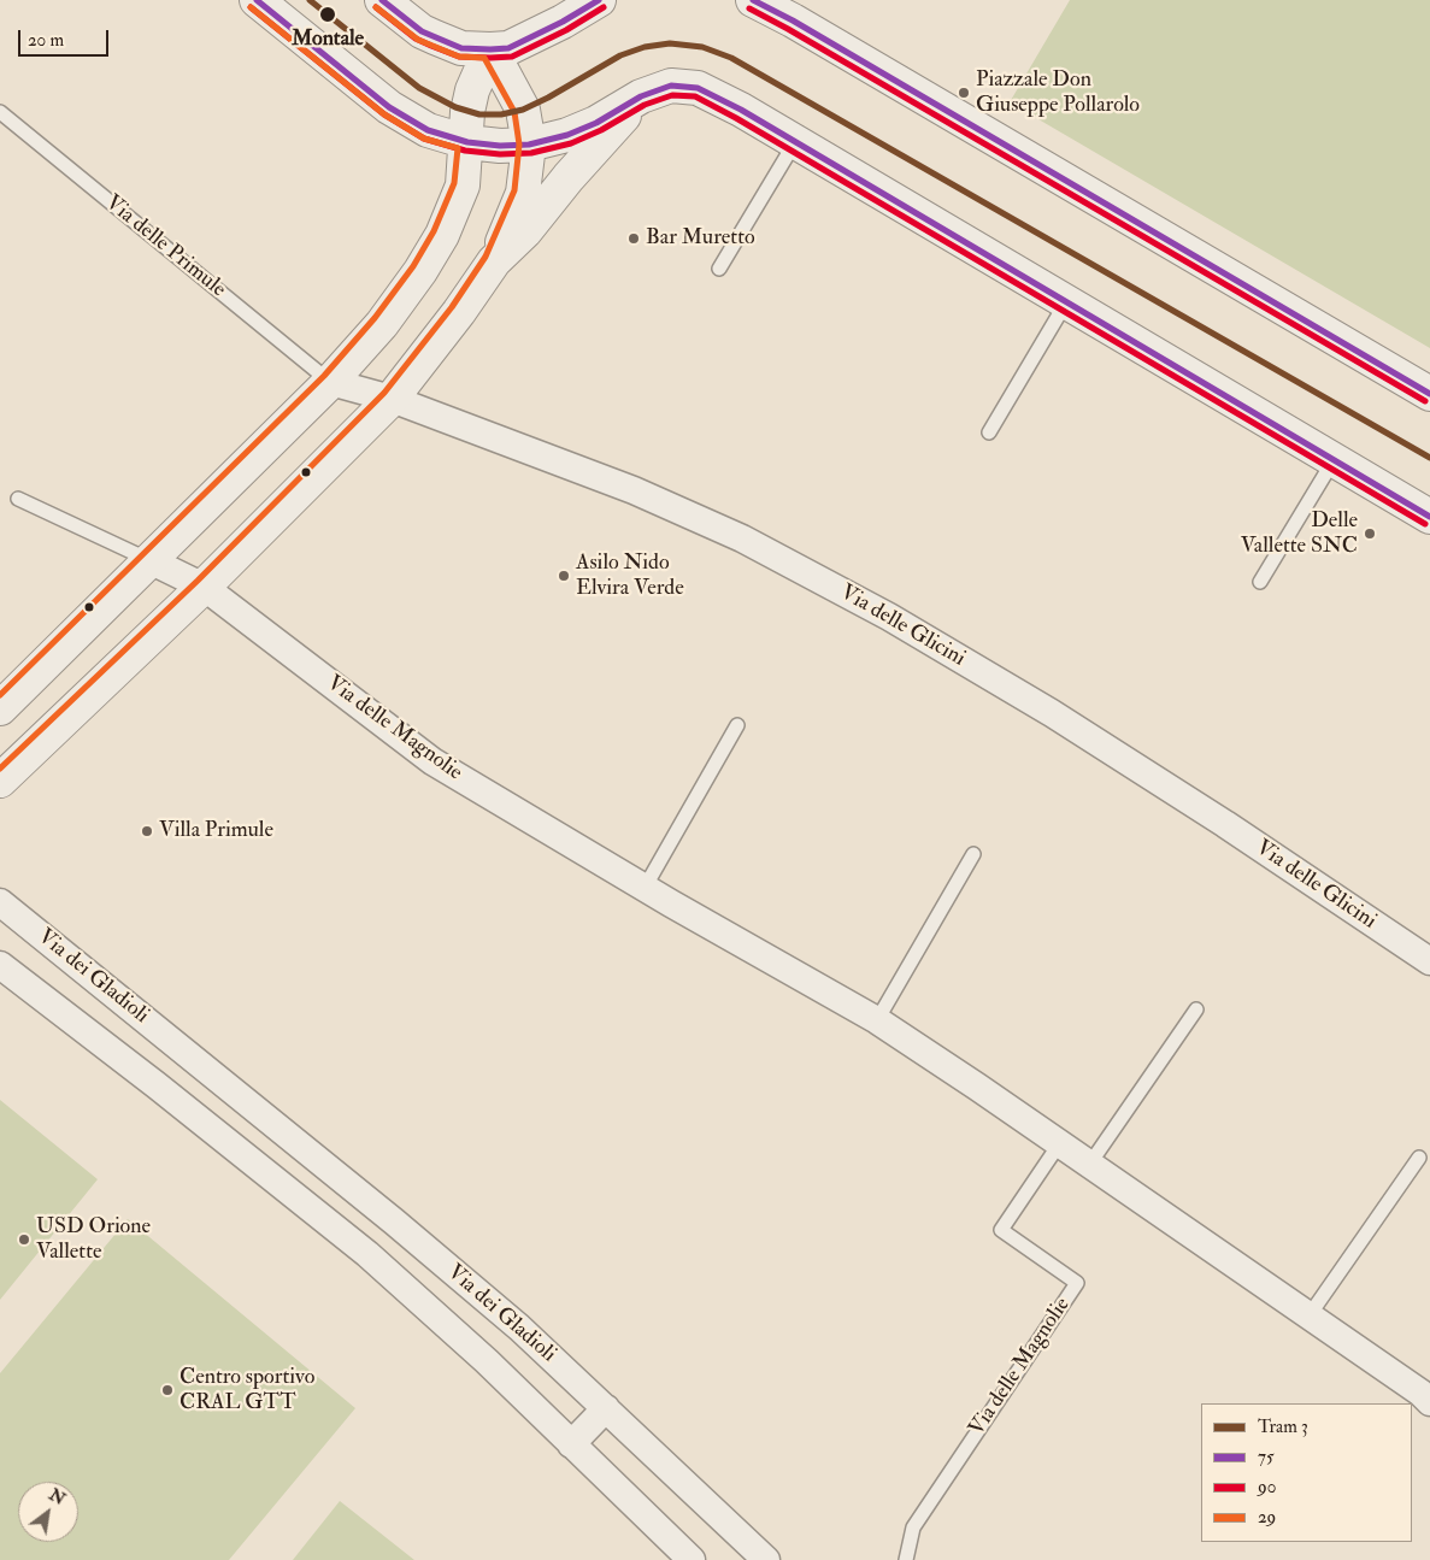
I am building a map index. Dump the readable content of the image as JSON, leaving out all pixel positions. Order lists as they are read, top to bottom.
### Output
{
  "streets": {
    "street": ["Via delle Glicini", "Via delle Magnolie", "Via dei Gladioli"],
    "lane": ["Via delle Primule"]
  },
  "crossings": [
    ["Via delle Primule", "Via delle Glicini"]
  ],
  "places": [
    "Montale",
    "Piazzale Don Giuseppe Pollarolo",
    "Bar Muretto",
    "Delle Vallette SNC",
    "Asilo Nido Elvira Verde",
    "Villa Primule",
    "USD Orione Vallette",
    "Centro sportivo CRAL GTT"
  ],
  "lines": [
    "tram line 3",
    "transit line 75",
    "transit line 90",
    "transit line 29"
  ],
  "legend": [
    "Tram 3",
    "75",
    "90",
    "29"
  ],
  "scale_bar": "20 m",
  "north": "top right"
}
